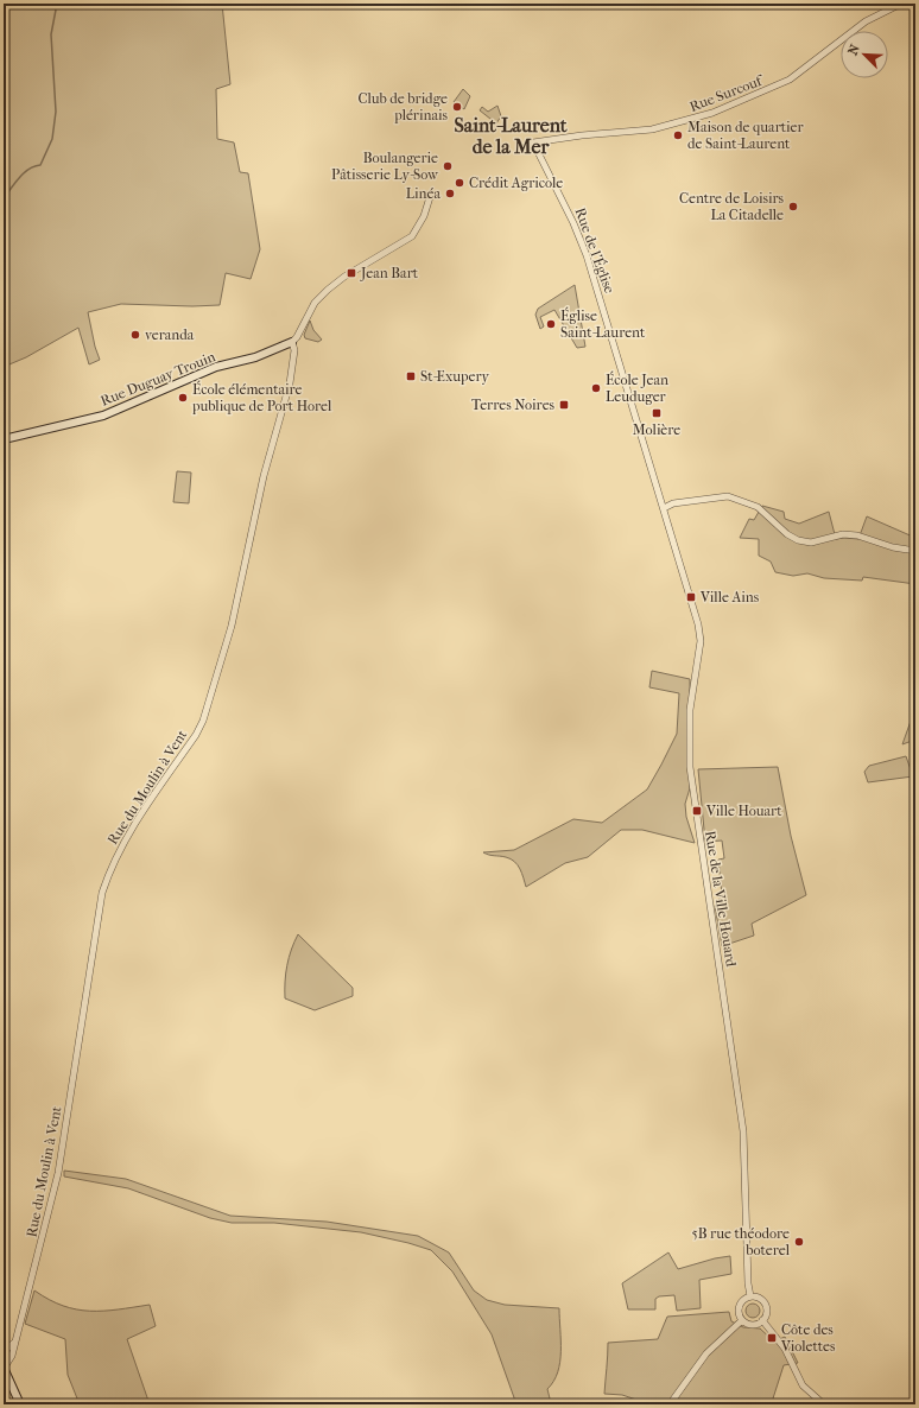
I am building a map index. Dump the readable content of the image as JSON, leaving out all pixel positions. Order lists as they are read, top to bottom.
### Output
{
  "streets": {
    "main road": ["Rue Duguay Trouin"],
    "street": [
      "Rue Surcouf",
      "Rue de l'Église",
      "Rue du Moulin à Vent",
      "Rue de la Ville Houard"
    ]
  },
  "crossings": [
    ["Rue Surcouf", "Rue de l'Église"],
    ["Rue de l'Église", "Rue de la Ville Houard"],
    ["Rue Duguay Trouin", "Rue du Moulin à Vent"]
  ],
  "districts": ["Saint-Laurent de la Mer"],
  "places": {
    "other": [
      "Club de bridge plérinais",
      "Maison de quartier de Saint-Laurent",
      "Boulangerie Pâtisserie Ly-Sow",
      "Crédit Agricole",
      "Linéa",
      "Centre de Loisirs La Citadelle",
      "Église Saint-Laurent",
      "veranda",
      "École Jean Leuduger",
      "École élémentaire publique de Port Horel",
      "5B rue théodore boterel"
    ],
    "transit": [
      "Jean Bart",
      "St-Exupery",
      "Terres Noires",
      "Molière",
      "Ville Ains",
      "Ville Houart",
      "Côte des Violettes"
    ]
  },
  "north": "top left"
}
